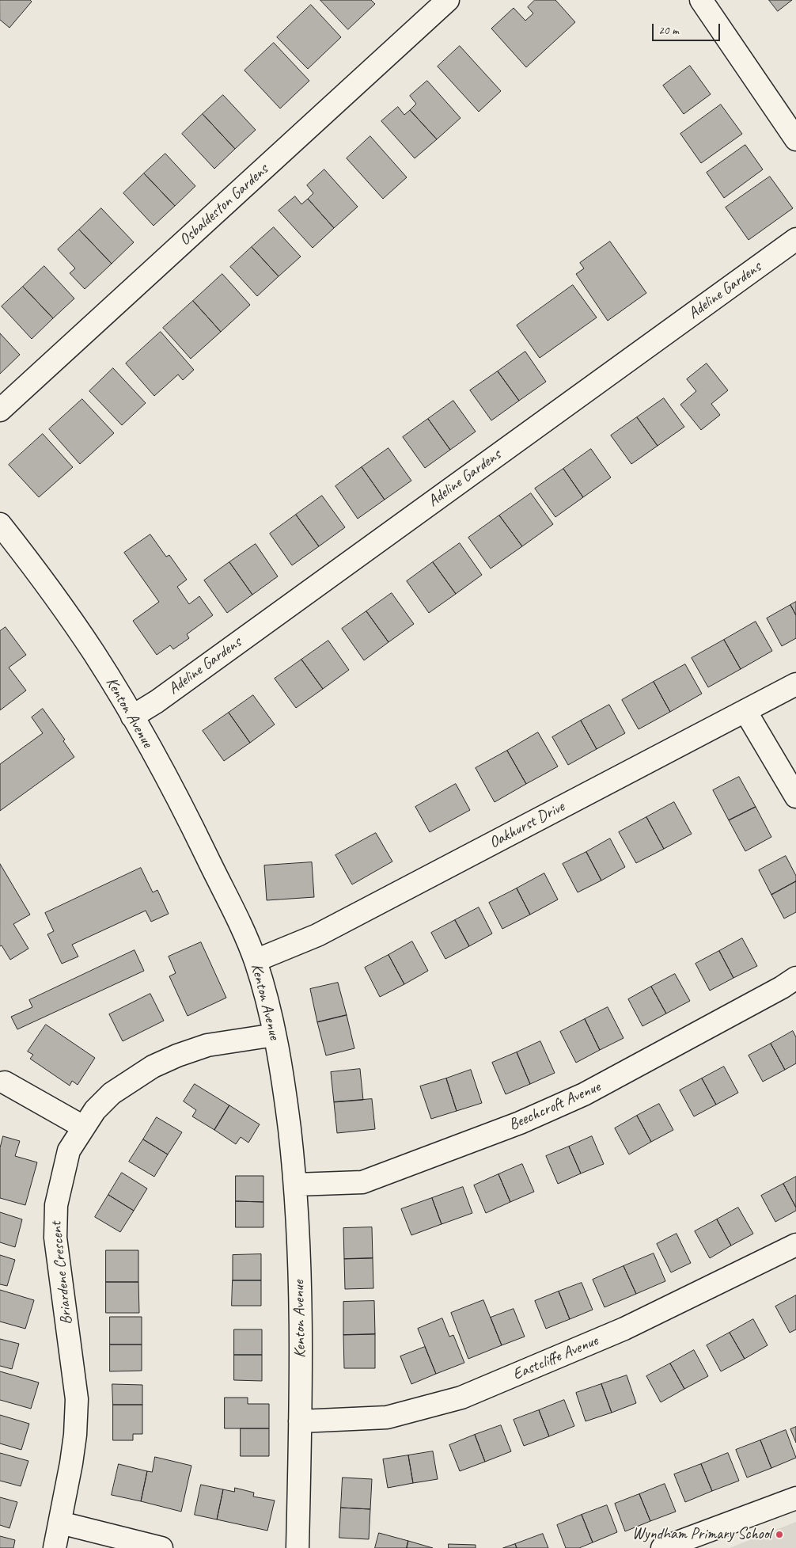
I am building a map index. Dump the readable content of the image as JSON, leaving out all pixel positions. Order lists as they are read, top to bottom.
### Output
{
  "streets": {
    "street": [
      "Osbaldeston Gardens",
      "Adeline Gardens",
      "Kenton Avenue",
      "Oakhurst Drive",
      "Beechcroft Avenue",
      "Briardene Crescent",
      "Eastcliffe Avenue"
    ]
  },
  "crossings": [
    ["Adeline Gardens", "Kenton Avenue"],
    ["Kenton Avenue", "Oakhurst Drive"],
    ["Kenton Avenue", "Beechcroft Avenue"],
    ["Kenton Avenue", "Briardene Crescent"],
    ["Kenton Avenue", "Eastcliffe Avenue"]
  ],
  "places": ["Wyndham Primary School"],
  "scale_bar": "20 m"
}
